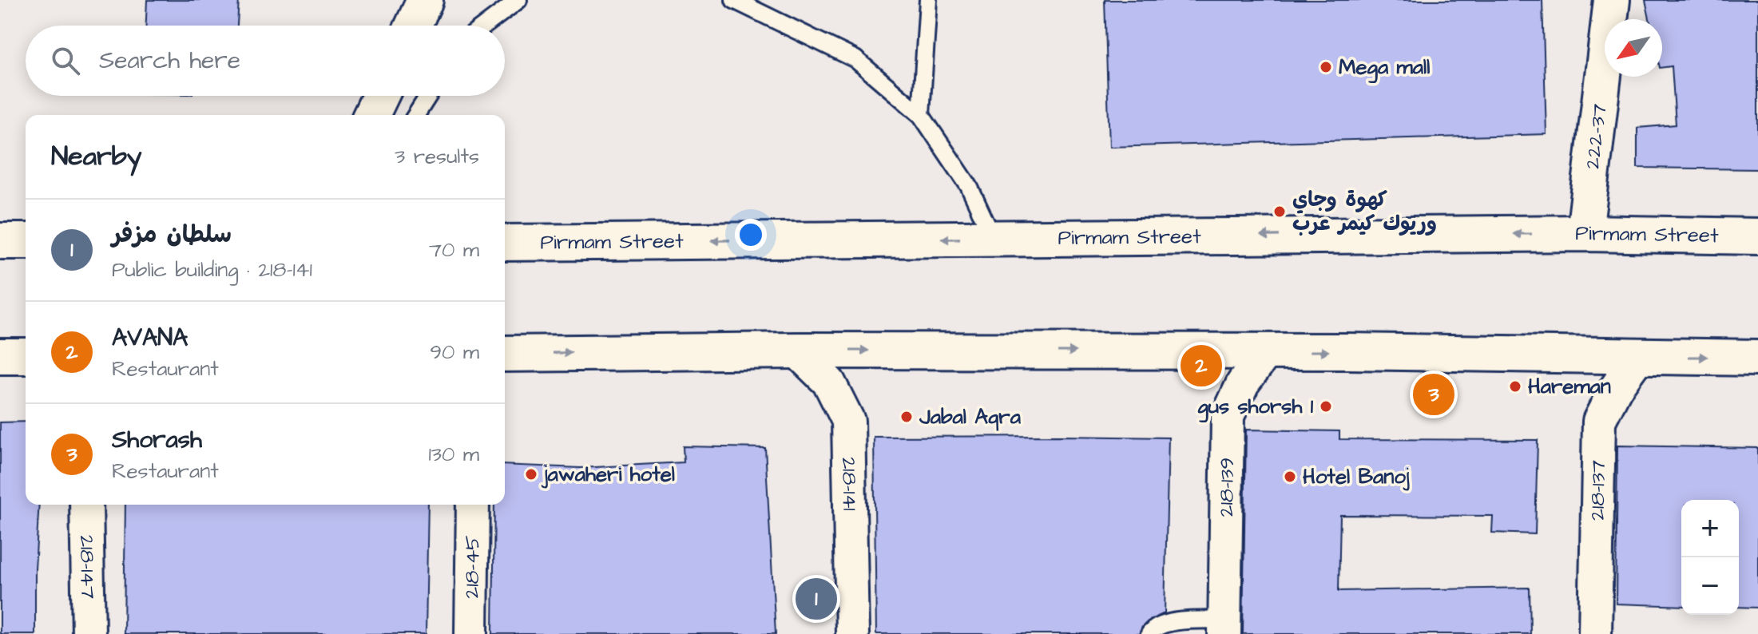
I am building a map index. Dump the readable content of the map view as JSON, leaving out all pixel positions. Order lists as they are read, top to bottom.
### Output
{
  "streets": {
    "main road": ["222-37", "Pirmam Street"],
    "street": [
      "218-141",
      "218-139",
      "218-137",
      "218-147",
      "218-45"
    ]
  },
  "crossings": [
    ["222-37", "Pirmam Street"]
  ],
  "places": [
    "Mega mall",
    "كهوة وجاي وريوك كيمر عرب",
    "Hareman",
    "gus shorsh 1",
    "Jabal Aqra",
    "jawaheri hotel",
    "Hotel Banoj"
  ],
  "north": "bottom left",
  "page": {
    "search": "Search here",
    "heading": ["Nearby", "3 results"],
    "list": [
      {
        "mark": "1",
        "name": "سلطان مزفر",
        "note": "Public building · 218-141",
        "value": "70 m"
      },
      {
        "mark": "2",
        "name": "AVANA",
        "note": "Restaurant",
        "value": "90 m"
      },
      {
        "mark": "3",
        "name": "Shorash",
        "note": "Restaurant",
        "value": "130 m"
      }
    ],
    "pins": ["2", "3", "1"],
    "map_buttons": ["+", "−"]
  }
}
